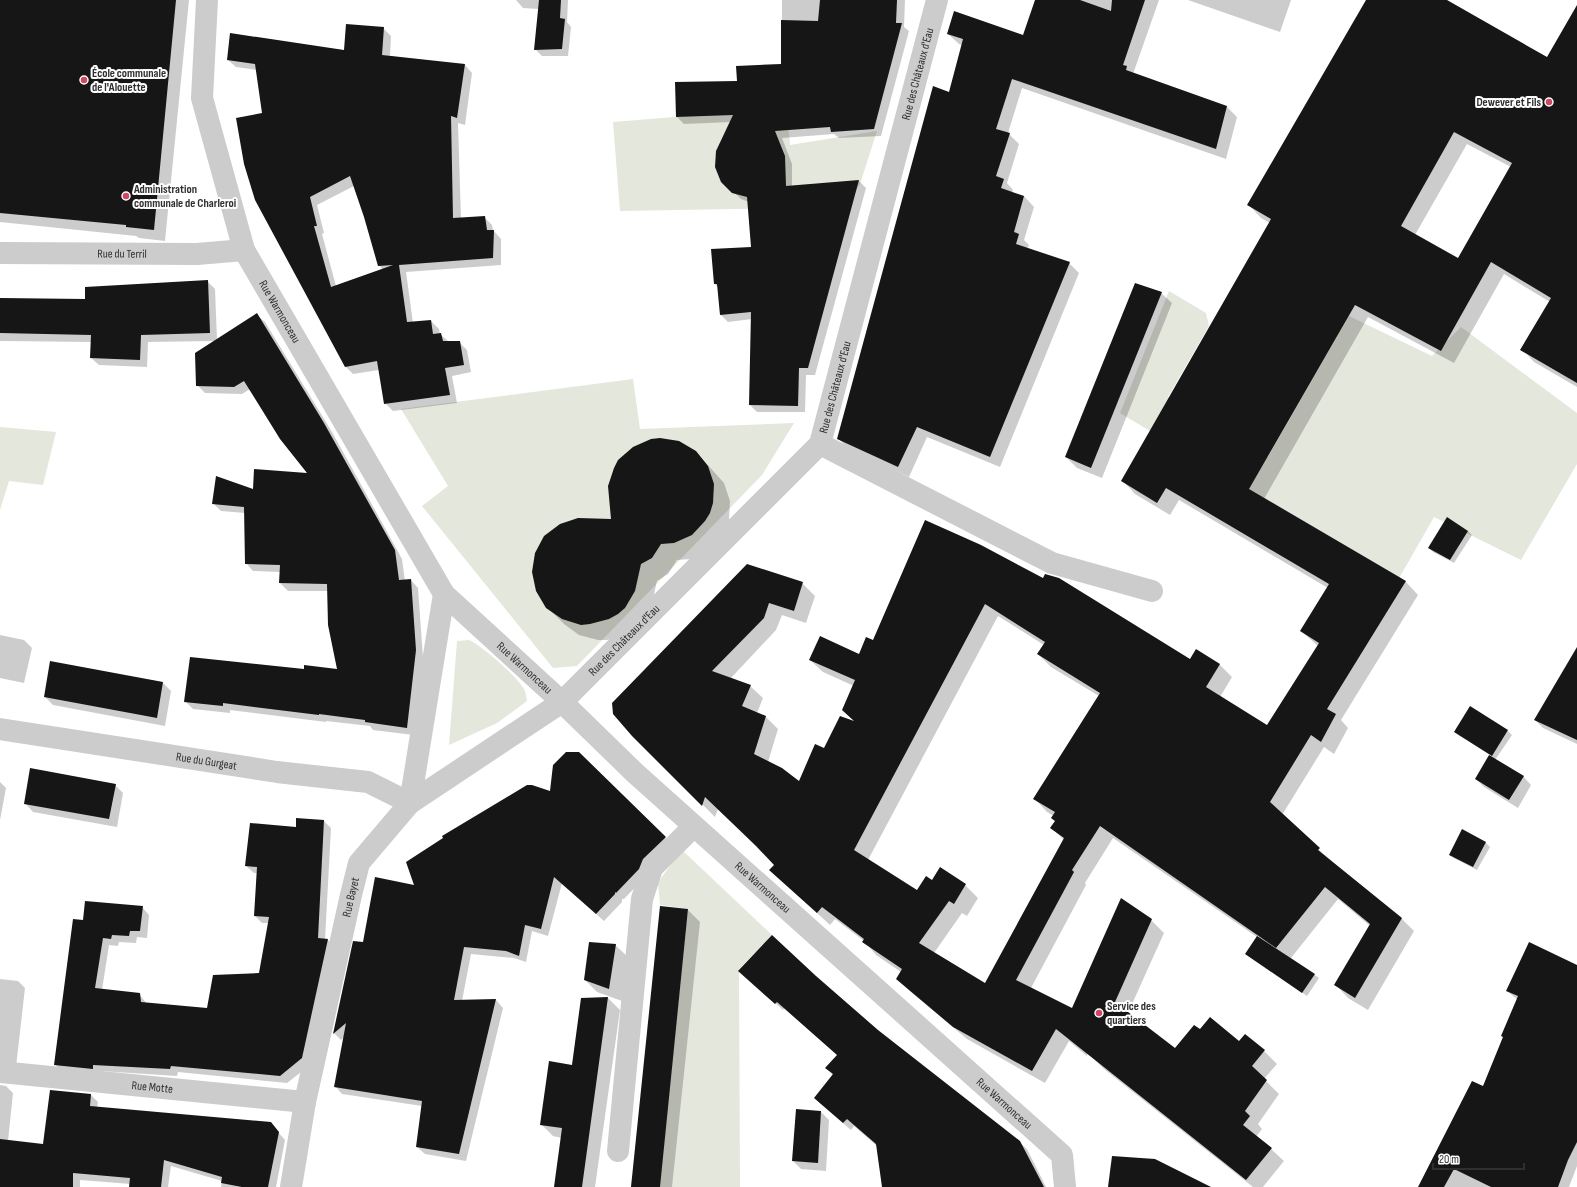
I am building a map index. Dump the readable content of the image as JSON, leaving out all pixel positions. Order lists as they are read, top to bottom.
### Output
{
  "streets": {
    "street": [
      "Rue des Châteaux d'Eau",
      "Rue du Terril",
      "Rue Warmonceau",
      "Rue du Gurgeat",
      "Rue Bayet",
      "Rue Motte"
    ]
  },
  "crossings": [
    ["Rue des Châteaux d'Eau", "Rue Warmonceau"],
    ["Rue des Châteaux d'Eau", "Rue Bayet"],
    ["Rue du Terril", "Rue Warmonceau"],
    ["Rue Warmonceau", "Rue Bayet"],
    ["Rue du Gurgeat", "Rue Bayet"],
    ["Rue Bayet", "Rue Motte"]
  ],
  "places": [
    "École communale de l'Alouette",
    "Dewever et Fils",
    "Administration communale de Charleroi",
    "Service des quartiers"
  ],
  "scale_bar": "20 m"
}
